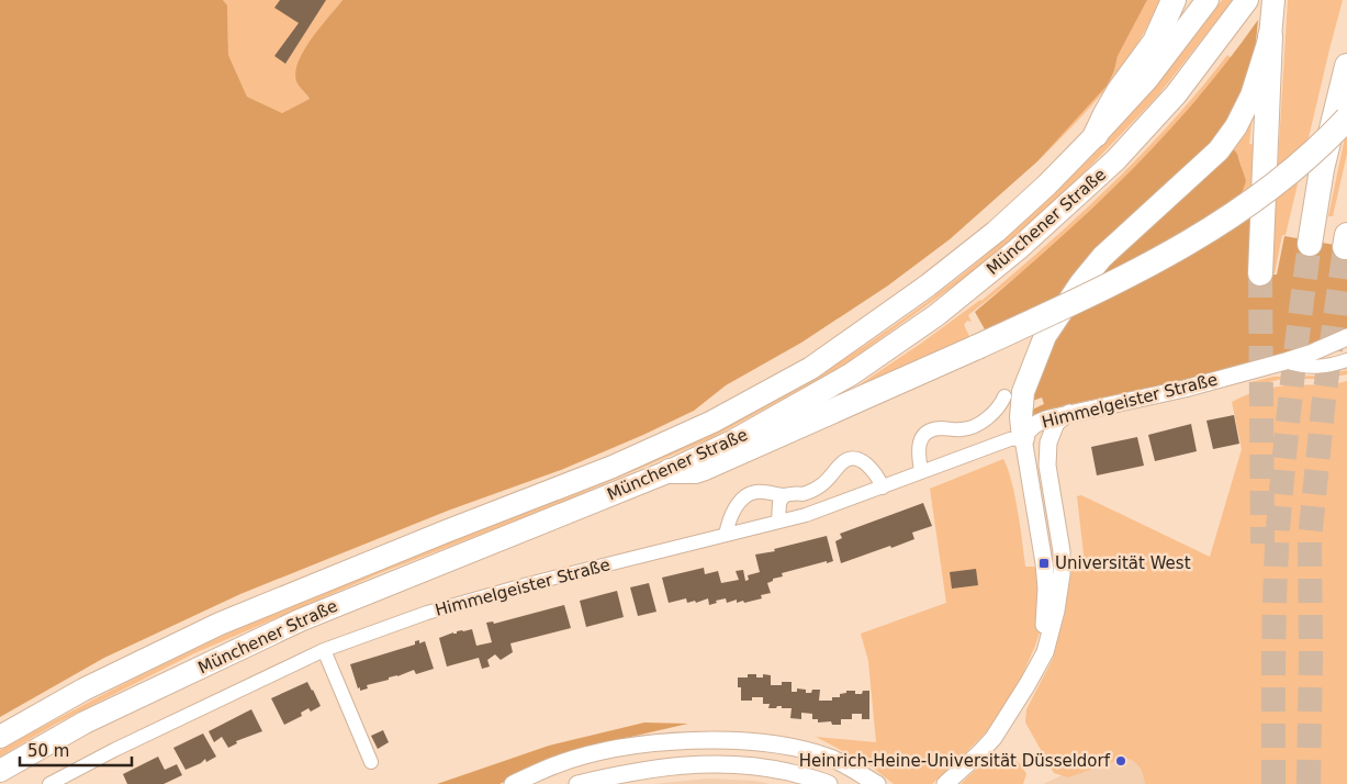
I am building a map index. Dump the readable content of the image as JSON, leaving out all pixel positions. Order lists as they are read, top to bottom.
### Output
{
  "streets": {
    "highway": ["Münchener Straße"],
    "street": ["Himmelgeister Straße"]
  },
  "places": {
    "transit": ["Universität West"],
    "other": ["Heinrich-Heine-Universität Düsseldorf"]
  },
  "scale_bar": "50 m"
}
